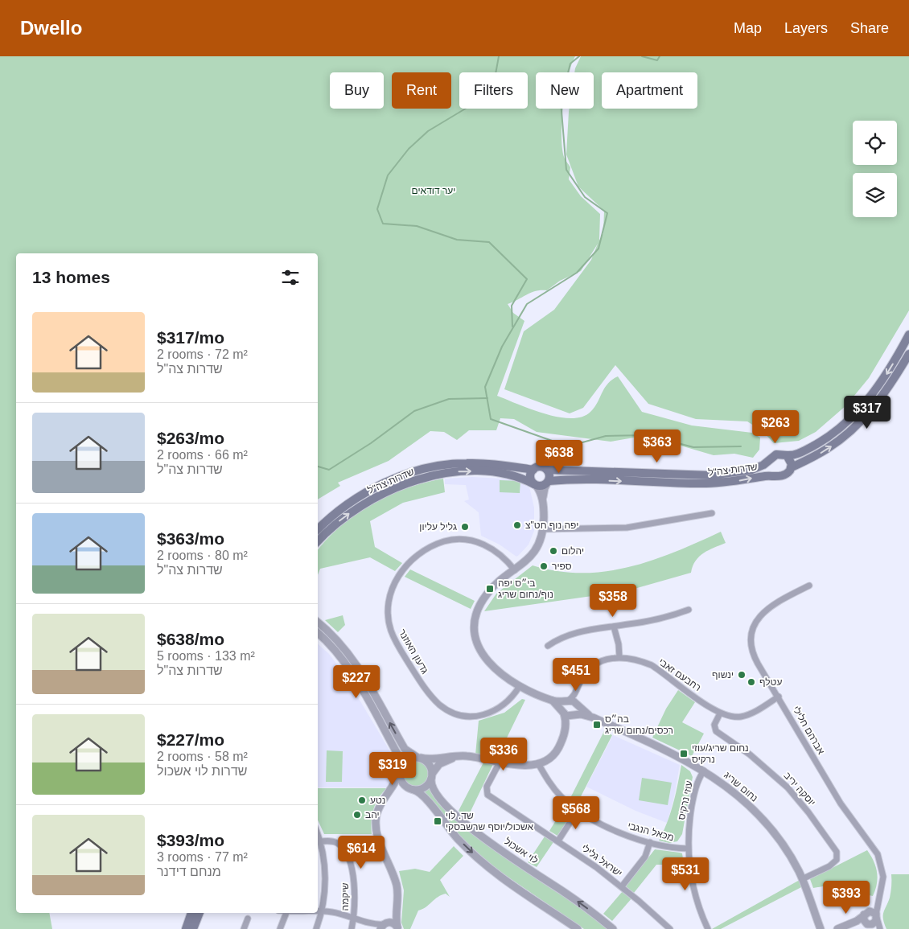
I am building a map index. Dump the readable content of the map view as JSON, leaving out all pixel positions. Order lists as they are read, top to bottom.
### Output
{
  "streets": {
    "main road": ["שדרות צה\"ל"],
    "street": [
      "גדעון האוזנר",
      "רחבעם זאבי",
      "אברהם חלילי",
      "נחום שריג",
      "יוסקה יריב",
      "עוזי נרקיס",
      "מכאל הנגבי",
      "לוי אשכול",
      "ישראל גלילי",
      "שיקמה"
    ]
  },
  "crossings": [
    ["רחבעם זאבי", "אברהם חלילי"],
    ["רחבעם זאבי", "נחום שריג"],
    ["רחבעם זאבי", "יוסקה יריב"],
    ["נחום שריג", "יוסקה יריב"],
    ["נחום שריג", "עוזי נרקיס"],
    ["עוזי נרקיס", "מכאל הנגבי"]
  ],
  "parks": ["יער דודאים"],
  "places": {
    "other": [
      "יפה נוף חט\"צ",
      "גליל עליון",
      "יהלום",
      "ספיר",
      "ינשוף",
      "עטלף",
      "נטע",
      "יהב"
    ],
    "transit": [
      "בי״ס יפה נוף/נחום שריג",
      "בה״ס רכסים/נחום שריג",
      "נחום שריג/עוזי נרקיס",
      "שד. לוי אשכול/יוסף שרשבסקי"
    ]
  },
  "page": {
    "header": "Dwello",
    "nav": ["Map", "Layers", "Share"],
    "chip": [
      "Buy",
      "Rent",
      "Filters",
      "New",
      "Apartment"
    ],
    "heading": "13 homes",
    "list": [
      {
        "name": "$317/mo",
        "note": "2 rooms · 72 m² · שדרות צה\"ל"
      },
      {
        "name": "$263/mo",
        "note": "2 rooms · 66 m² · שדרות צה\"ל"
      },
      {
        "name": "$363/mo",
        "note": "2 rooms · 80 m² · שדרות צה\"ל"
      },
      {
        "name": "$638/mo",
        "note": "5 rooms · 133 m² · שדרות צה\"ל"
      },
      {
        "name": "$227/mo",
        "note": "2 rooms · 58 m² · שדרות לוי אשכול"
      },
      {
        "name": "$393/mo",
        "note": "3 rooms · 77 m² · מנחם דידנר"
      }
    ],
    "price": [
      "$317",
      "$263",
      "$363",
      "$638",
      "$358",
      "$451",
      "$227",
      "$336",
      "$319",
      "$568",
      "$614",
      "$531",
      "$393"
    ]
  }
}
